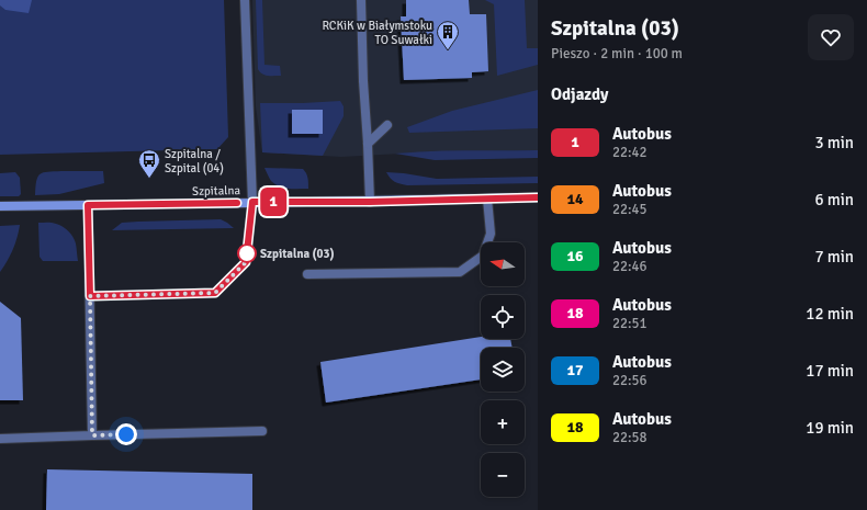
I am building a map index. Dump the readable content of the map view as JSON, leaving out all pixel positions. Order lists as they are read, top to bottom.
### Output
{
  "streets": {
    "street": ["Szpitalna"]
  },
  "places": {
    "building": ["RCKiK w Białymstoku TO Suwałki"],
    "bus stop": ["Szpitalna / Szpital (04)"],
    "other": ["Szpitalna (03)"]
  },
  "lines": ["bus line 1"],
  "north": "left",
  "page": {
    "on_map": "1",
    "heading": [
      ["Szpitalna (03)", "Pieszo · 2 min · 100 m"],
      "Odjazdy"
    ],
    "list": [
      {
        "mark": "1",
        "name": "Autobus",
        "note": "22:42",
        "value": "3 min"
      },
      {
        "mark": "14",
        "name": "Autobus",
        "note": "22:45",
        "value": "6 min"
      },
      {
        "mark": "16",
        "name": "Autobus",
        "note": "22:46",
        "value": "7 min"
      },
      {
        "mark": "18",
        "name": "Autobus",
        "note": "22:51",
        "value": "12 min"
      },
      {
        "mark": "17",
        "name": "Autobus",
        "note": "22:56",
        "value": "17 min"
      },
      {
        "mark": "18",
        "name": "Autobus",
        "note": "22:58",
        "value": "19 min"
      }
    ],
    "map_buttons": ["+", "−"]
  }
}
